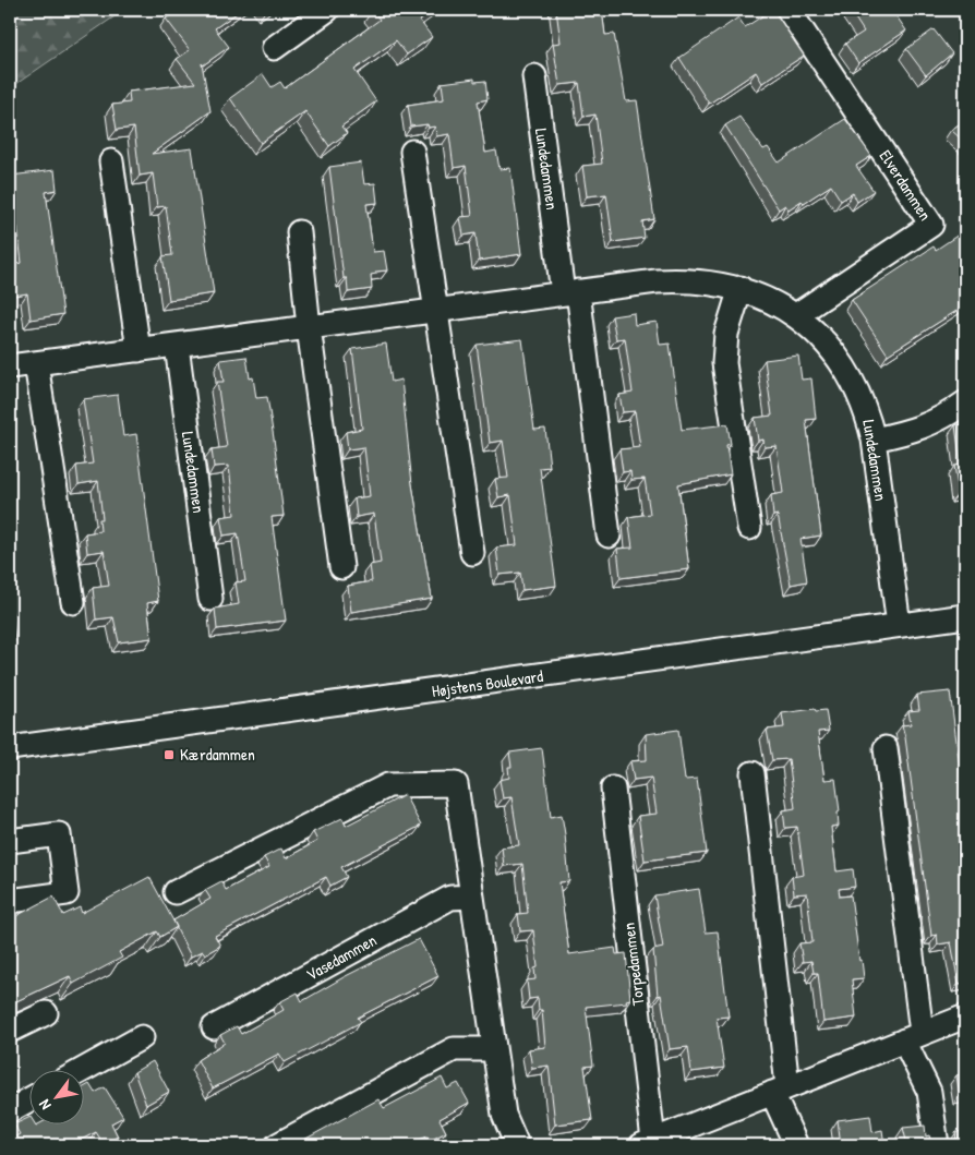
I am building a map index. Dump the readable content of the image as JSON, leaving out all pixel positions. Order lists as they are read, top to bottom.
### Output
{
  "streets": {
    "street": [
      "Lundedammen",
      "Elverdammen",
      "Højstens Boulevard",
      "Vasedammen",
      "Torpedammen"
    ]
  },
  "crossings": [
    ["Lundedammen", "Elverdammen"],
    ["Lundedammen", "Højstens Boulevard"]
  ],
  "places": {
    "transit": ["Kærdammen"]
  },
  "north": "bottom left"
}
